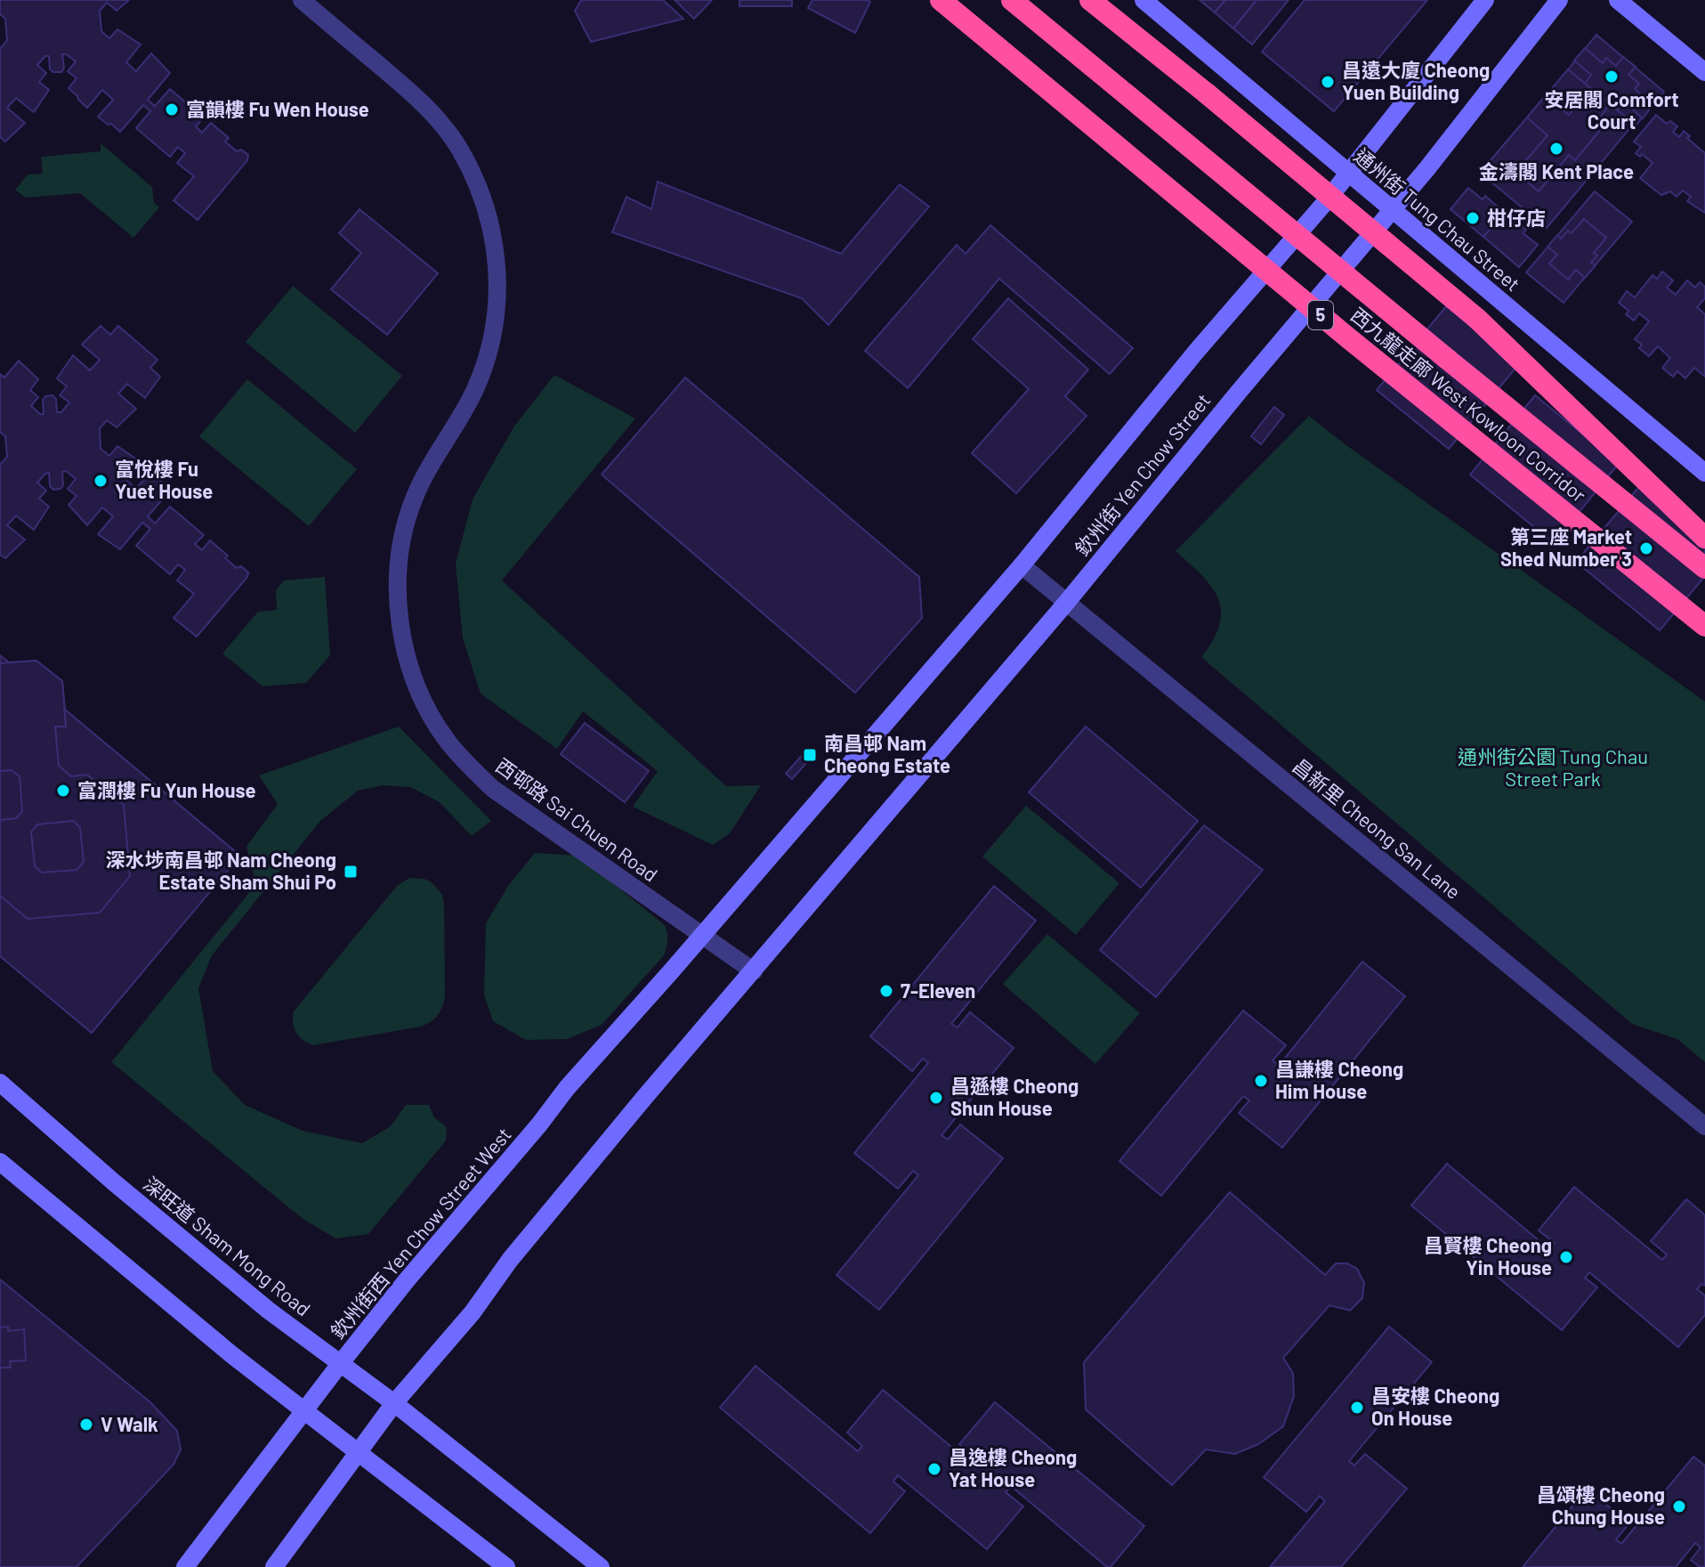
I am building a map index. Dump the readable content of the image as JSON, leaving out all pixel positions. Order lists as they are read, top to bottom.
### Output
{
  "streets": {
    "highway": ["5", "西九龍走廊 West Kowloon Corridor"],
    "main road": [
      "通州街 Tung Chau Street",
      "欽州街 Yen Chow Street",
      "欽州街西 Yen Chow Street West",
      "深旺道 Sham Mong Road"
    ],
    "street": ["西邨路 Sai Chuen Road", "昌新里 Cheong San Lane"]
  },
  "crossings": [
    ["通州街 Tung Chau Street", "欽州街 Yen Chow Street"],
    ["欽州街 Yen Chow Street", "西邨路 Sai Chuen Road"],
    ["欽州街 Yen Chow Street", "昌新里 Cheong San Lane"],
    ["欽州街 Yen Chow Street", "欽州街西 Yen Chow Street West"],
    ["西邨路 Sai Chuen Road", "欽州街西 Yen Chow Street West"],
    ["欽州街西 Yen Chow Street West", "深旺道 Sham Mong Road"]
  ],
  "parks": ["通州街公園 Tung Chau Street Park"],
  "places": {
    "other": [
      "安居閣 Comfort Court",
      "昌遠大廈 Cheong Yuen Building",
      "富韻樓 Fu Wen House",
      "金濤閣 Kent Place",
      "柑仔店",
      "富悅樓 Fu Yuet House",
      "第三座 Market Shed Number 3",
      "富潤樓 Fu Yun House",
      "7-Eleven",
      "昌謙樓 Cheong Him House",
      "昌遜樓 Cheong Shun House",
      "昌賢樓 Cheong Yin House",
      "昌安樓 Cheong On House",
      "V Walk",
      "昌逸樓 Cheong Yat House",
      "昌頌樓 Cheong Chung House"
    ],
    "transit": ["南昌邨 Nam Cheong Estate", "深水埗南昌邨 Nam Cheong Estate Sham Shui Po"]
  }
}
